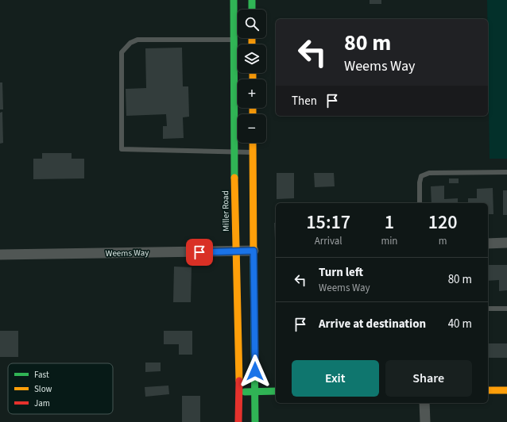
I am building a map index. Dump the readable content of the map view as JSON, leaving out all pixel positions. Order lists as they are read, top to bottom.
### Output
{
  "streets": {
    "main road": ["Miller Road"],
    "street": ["Weems Way"]
  },
  "crossings": [
    ["Miller Road", "Weems Way"]
  ],
  "legend": ["Fast", "Slow", "Jam"],
  "page": {
    "map_buttons": ["+", "−"],
    "turn": ["80 m", "Weems Way"],
    "then": "Then",
    "eta": [
      "15:17",
      "Arrival",
      "1",
      "min",
      "120",
      "m"
    ],
    "list": [
      {
        "name": "Turn left",
        "note": "Weems Way",
        "value": "80 m"
      },
      {
        "name": "Arrive at destination",
        "value": "40 m"
      }
    ],
    "buttons": ["Exit", "Share"]
  }
}
